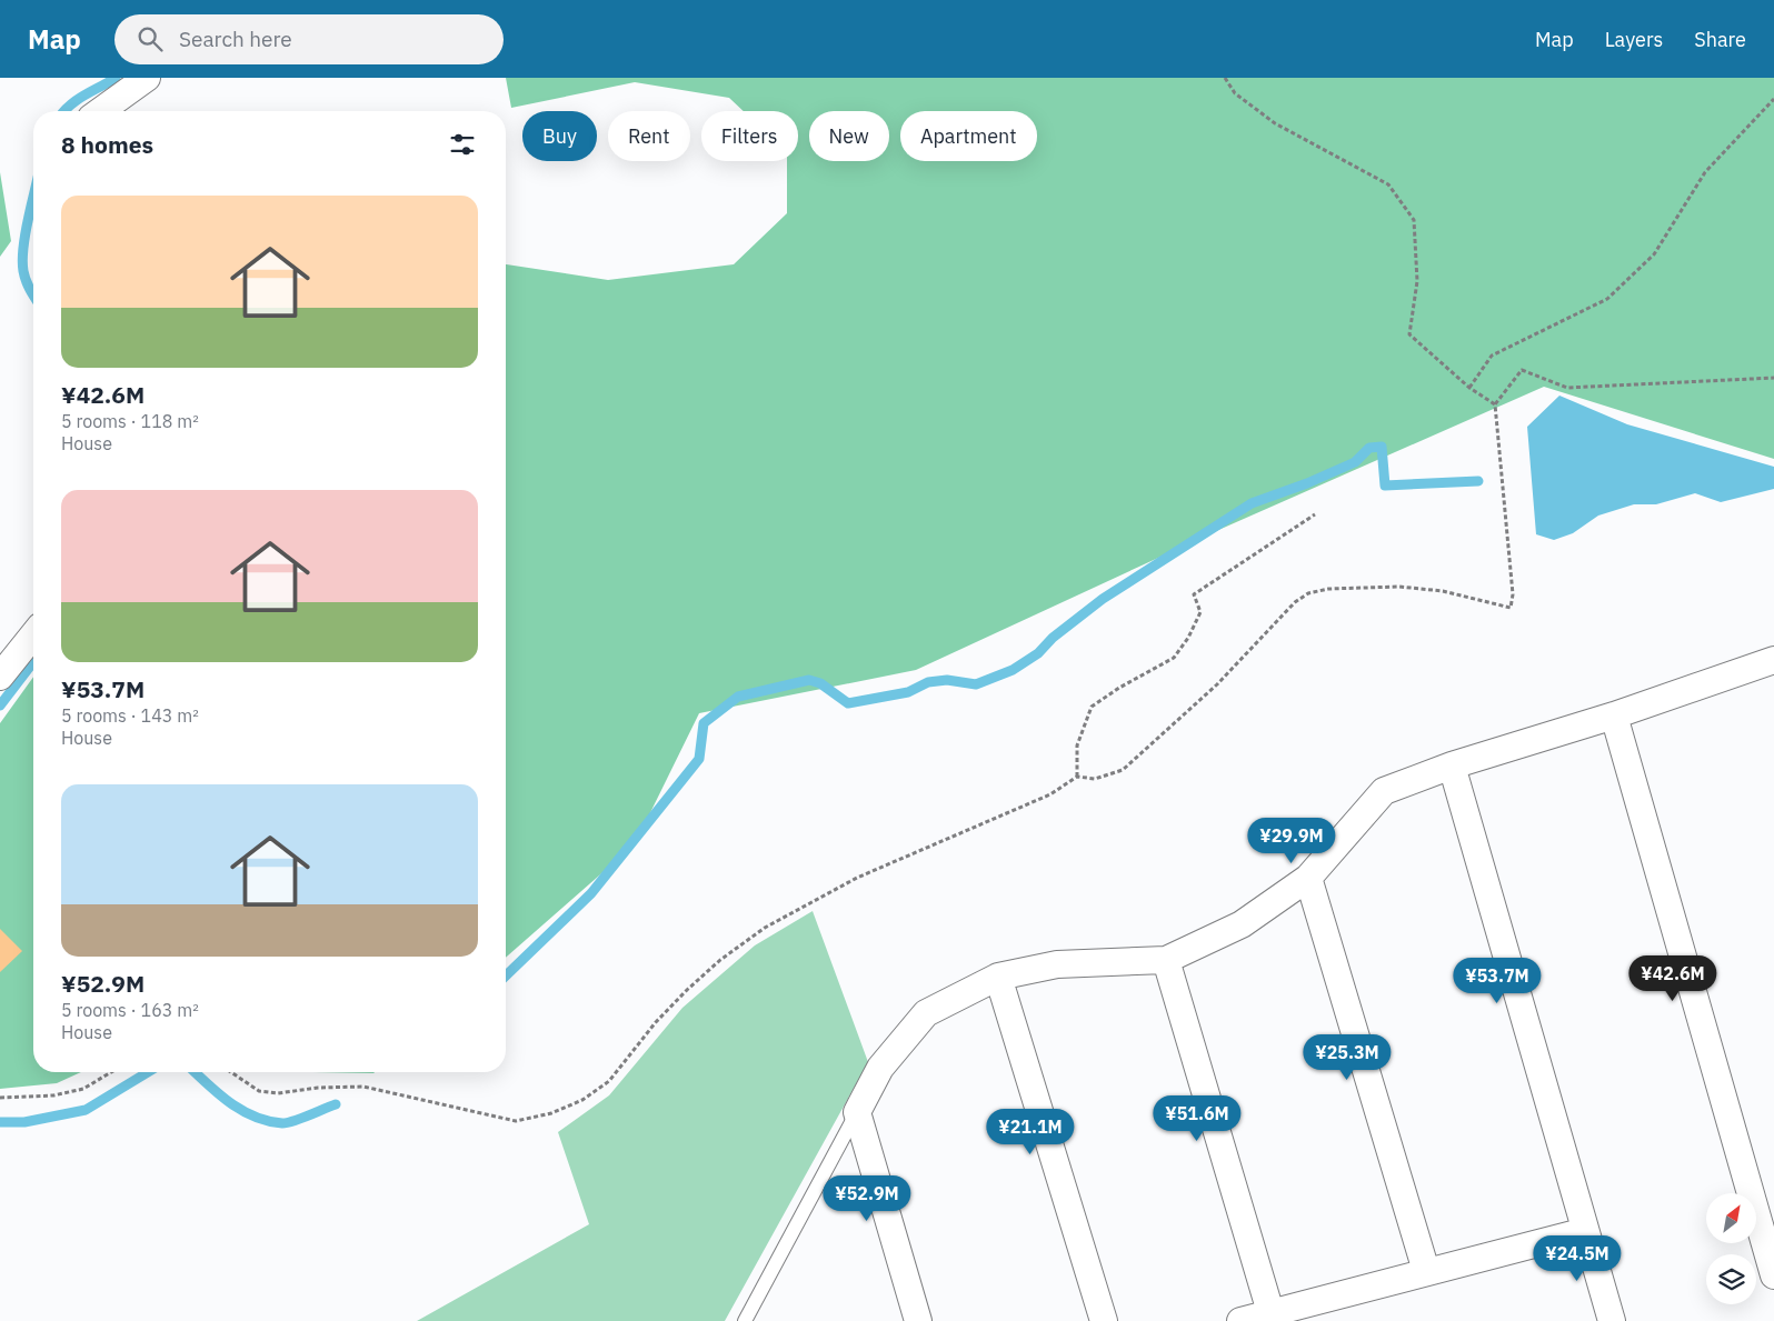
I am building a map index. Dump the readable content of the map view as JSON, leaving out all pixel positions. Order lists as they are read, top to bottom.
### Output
{
  "north": "top right",
  "page": {
    "header": "Map",
    "search": "Search here",
    "nav": ["Map", "Layers", "Share"],
    "chip": [
      "Buy",
      "Rent",
      "Filters",
      "New",
      "Apartment"
    ],
    "heading": "8 homes",
    "list": [
      {
        "name": "¥42.6M",
        "note": "5 rooms · 118 m² · House"
      },
      {
        "name": "¥53.7M",
        "note": "5 rooms · 143 m² · House"
      },
      {
        "name": "¥52.9M",
        "note": "5 rooms · 163 m² · House"
      }
    ],
    "price": [
      "¥29.9M",
      "¥42.6M",
      "¥53.7M",
      "¥25.3M",
      "¥51.6M",
      "¥21.1M",
      "¥52.9M",
      "¥24.5M"
    ]
  }
}
